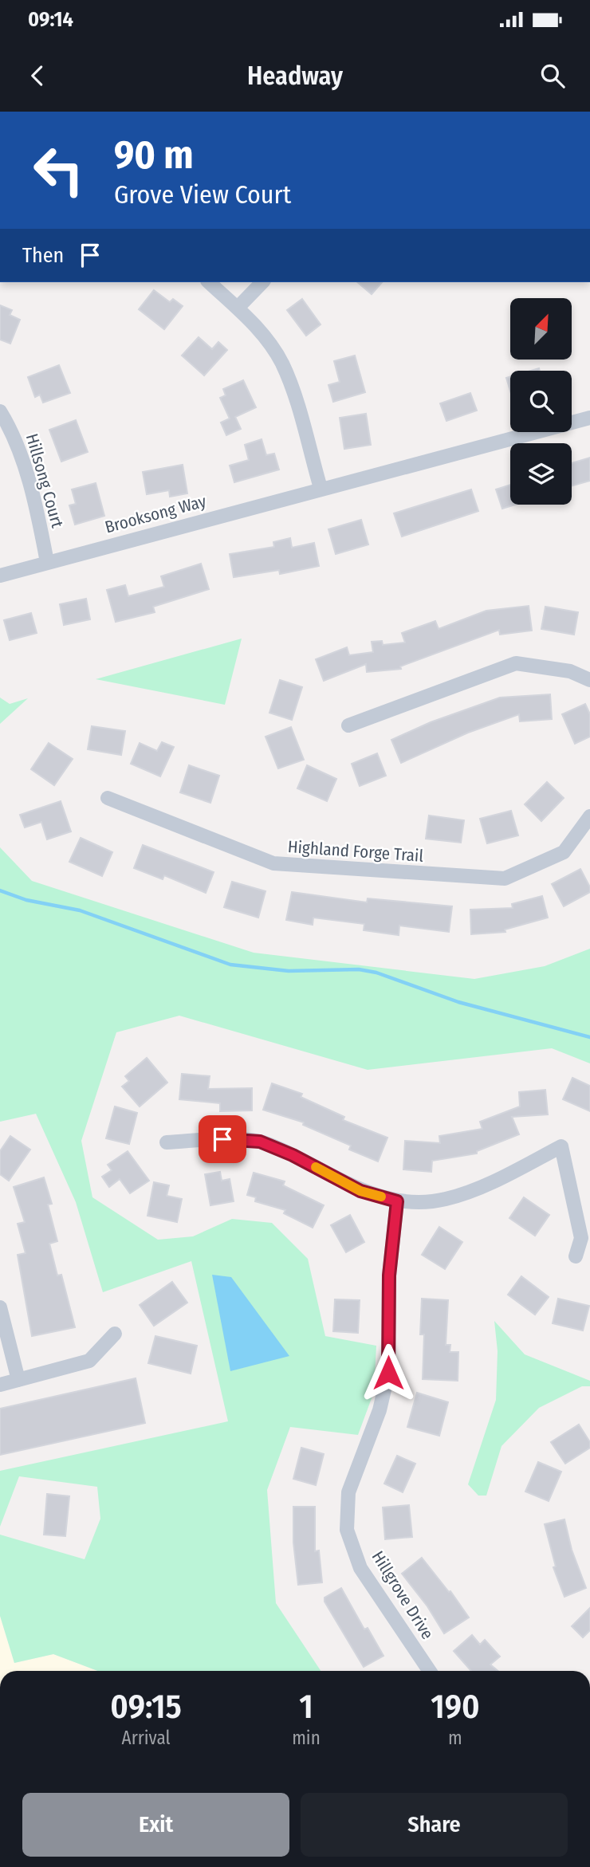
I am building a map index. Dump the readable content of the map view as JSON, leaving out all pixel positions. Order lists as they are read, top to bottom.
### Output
{
  "streets": {
    "street": [
      "Hillsong Court",
      "Brooksong Way",
      "Highland Forge Trail",
      "Hillgrove Drive"
    ]
  },
  "crossings": [
    ["Hillsong Court", "Brooksong Way"]
  ],
  "north": "top right",
  "page": {
    "status": "09:14",
    "header": "Headway",
    "turn": ["90 m", "Grove View Court"],
    "then": "Then",
    "eta": [
      "09:15",
      "Arrival",
      "1",
      "min",
      "190",
      "m"
    ],
    "buttons": ["Exit", "Share"]
  }
}
